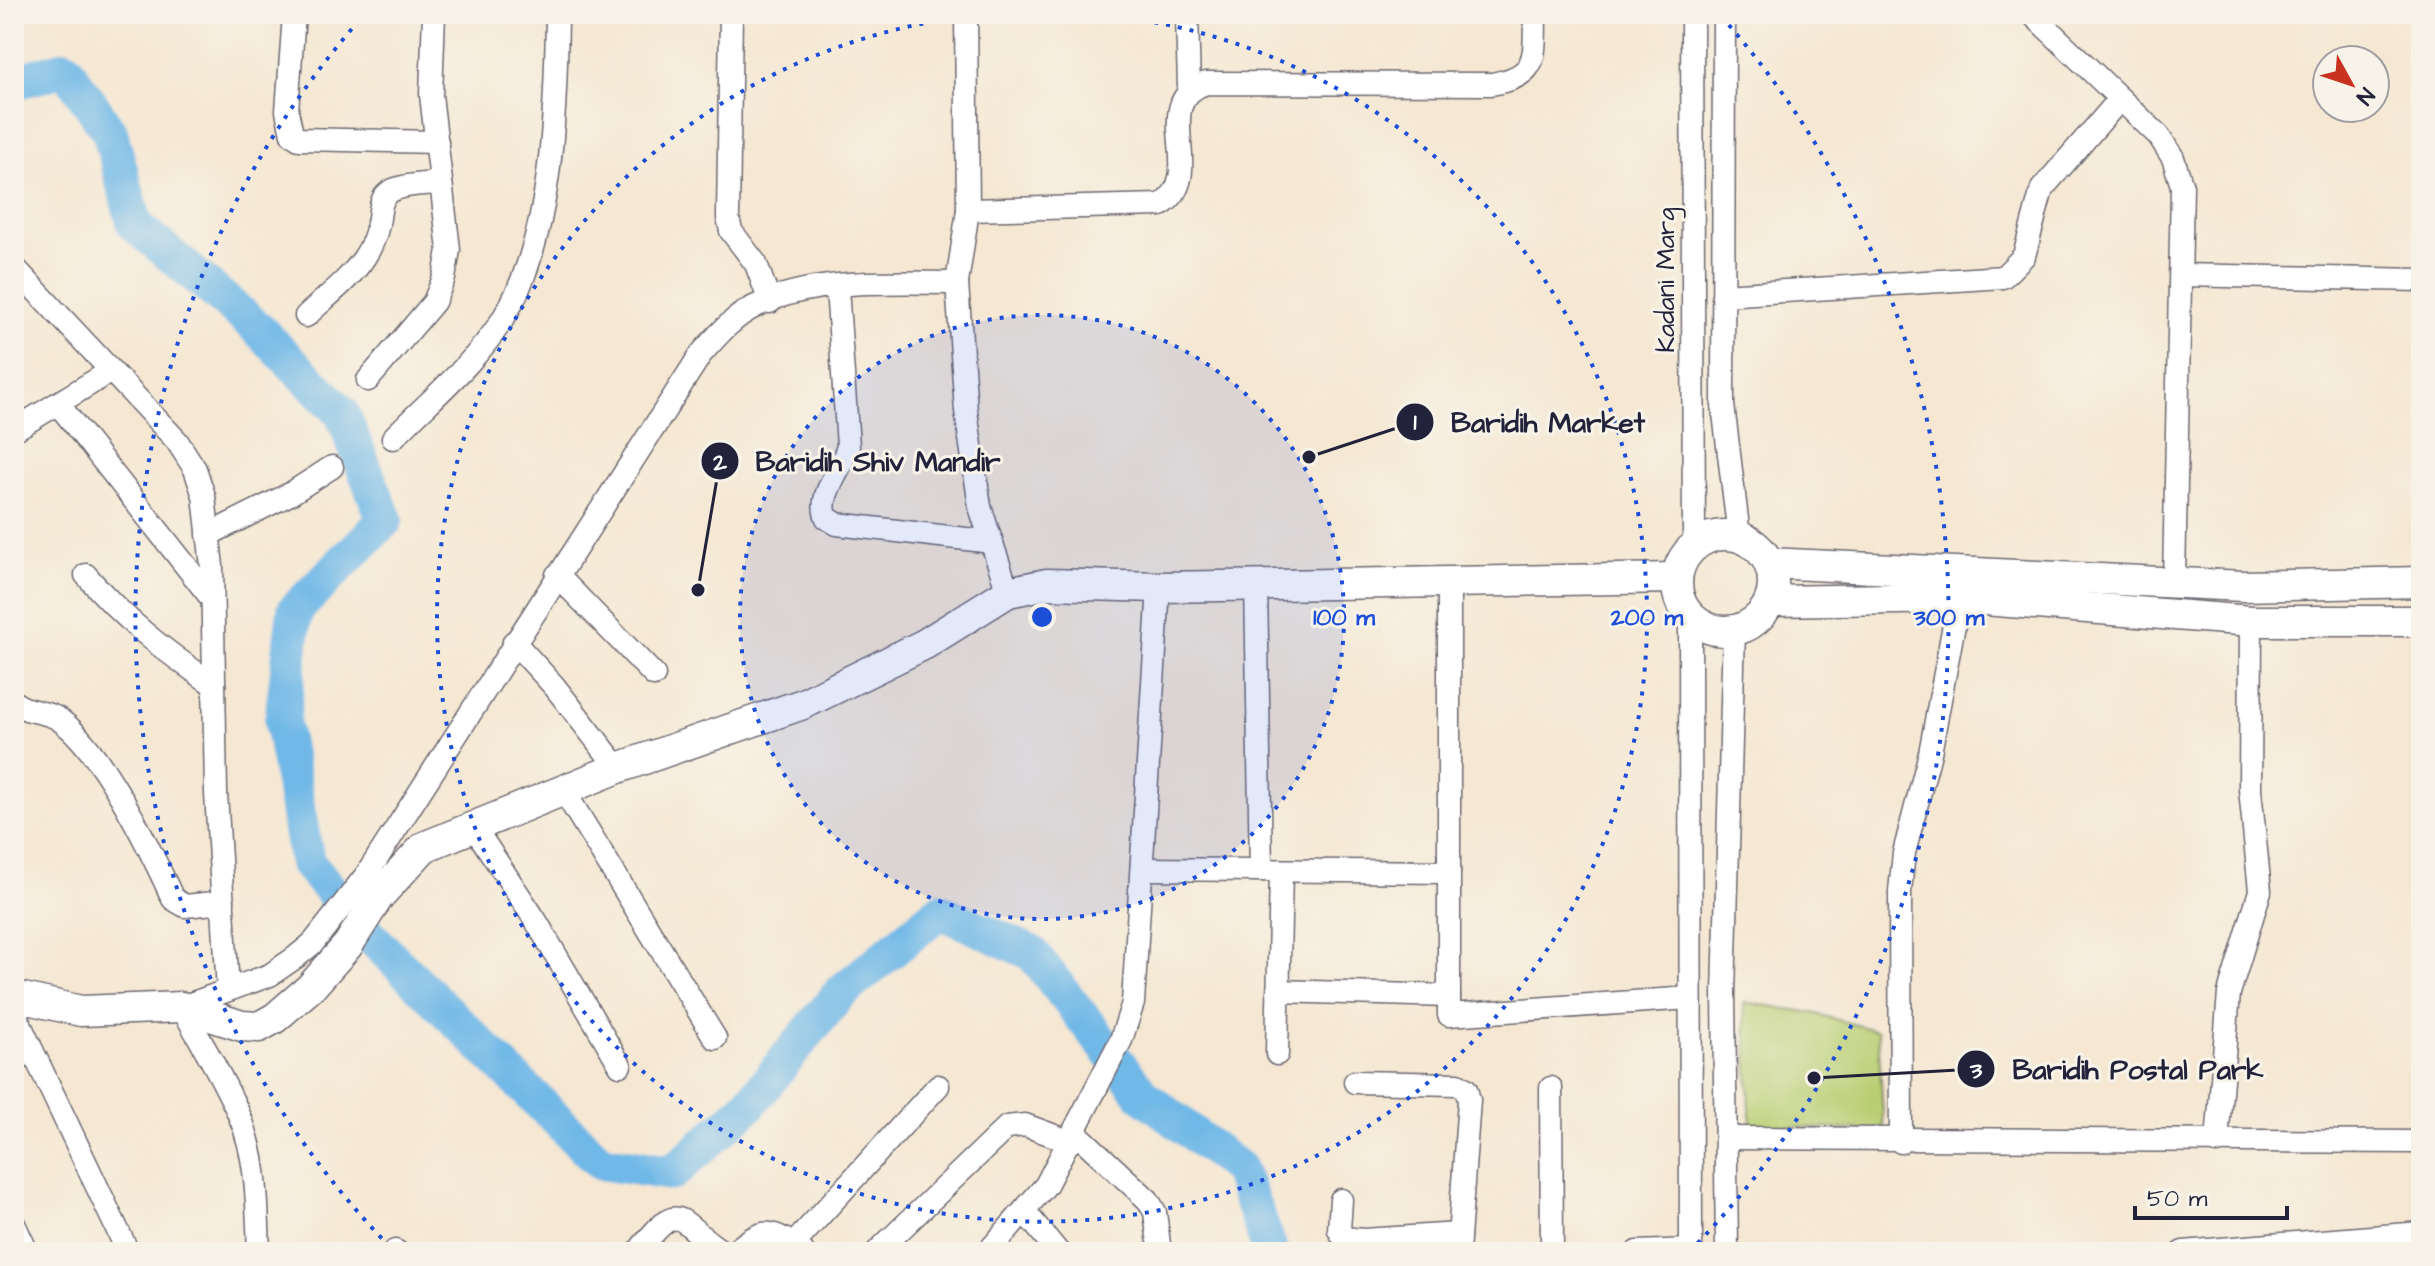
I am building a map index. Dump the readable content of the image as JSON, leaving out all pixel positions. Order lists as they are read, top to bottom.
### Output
{
  "streets": {
    "street": ["Kadani Marg"]
  },
  "places": ["Baridih Market", "Baridih Shiv Mandir", "Baridih Postal Park"],
  "scale_bar": "50 m",
  "north": "bottom right",
  "rings": ["100 m", "200 m", "300 m"]
}
